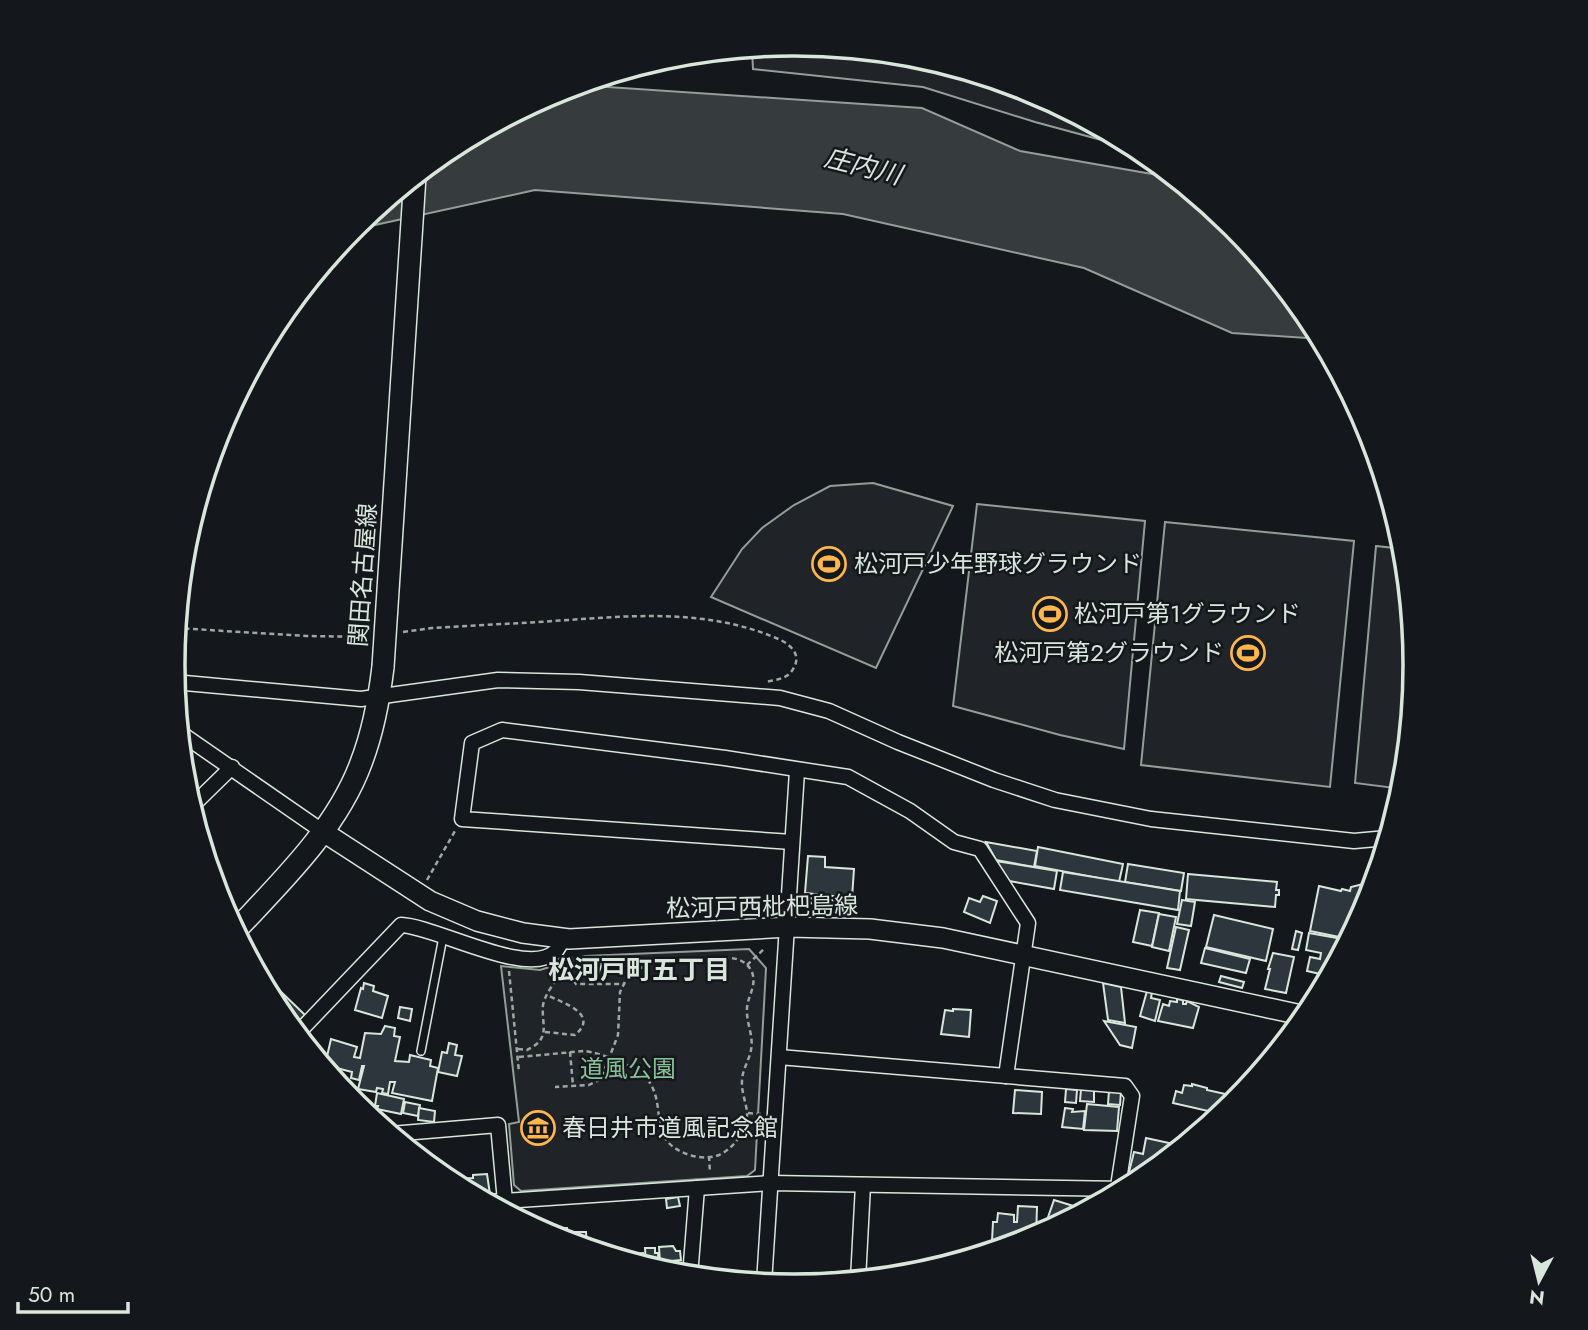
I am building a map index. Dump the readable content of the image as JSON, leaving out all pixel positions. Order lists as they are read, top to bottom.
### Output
{
  "streets": {
    "main road": ["関田名古屋線", "松河戸西枇杷島線"]
  },
  "crossings": [
    ["関田名古屋線", "松河戸西枇杷島線"]
  ],
  "districts": ["松河戸町五丁目"],
  "water": ["庄内川"],
  "parks": ["道風公園"],
  "places": {
    "sports": ["松河戸少年野球グラウンド", "松河戸第1グラウンド", "松河戸第2グラウンド"],
    "museum": ["春日井市道風記念館"]
  },
  "scale_bar": "50 m",
  "north": "bottom"
}
